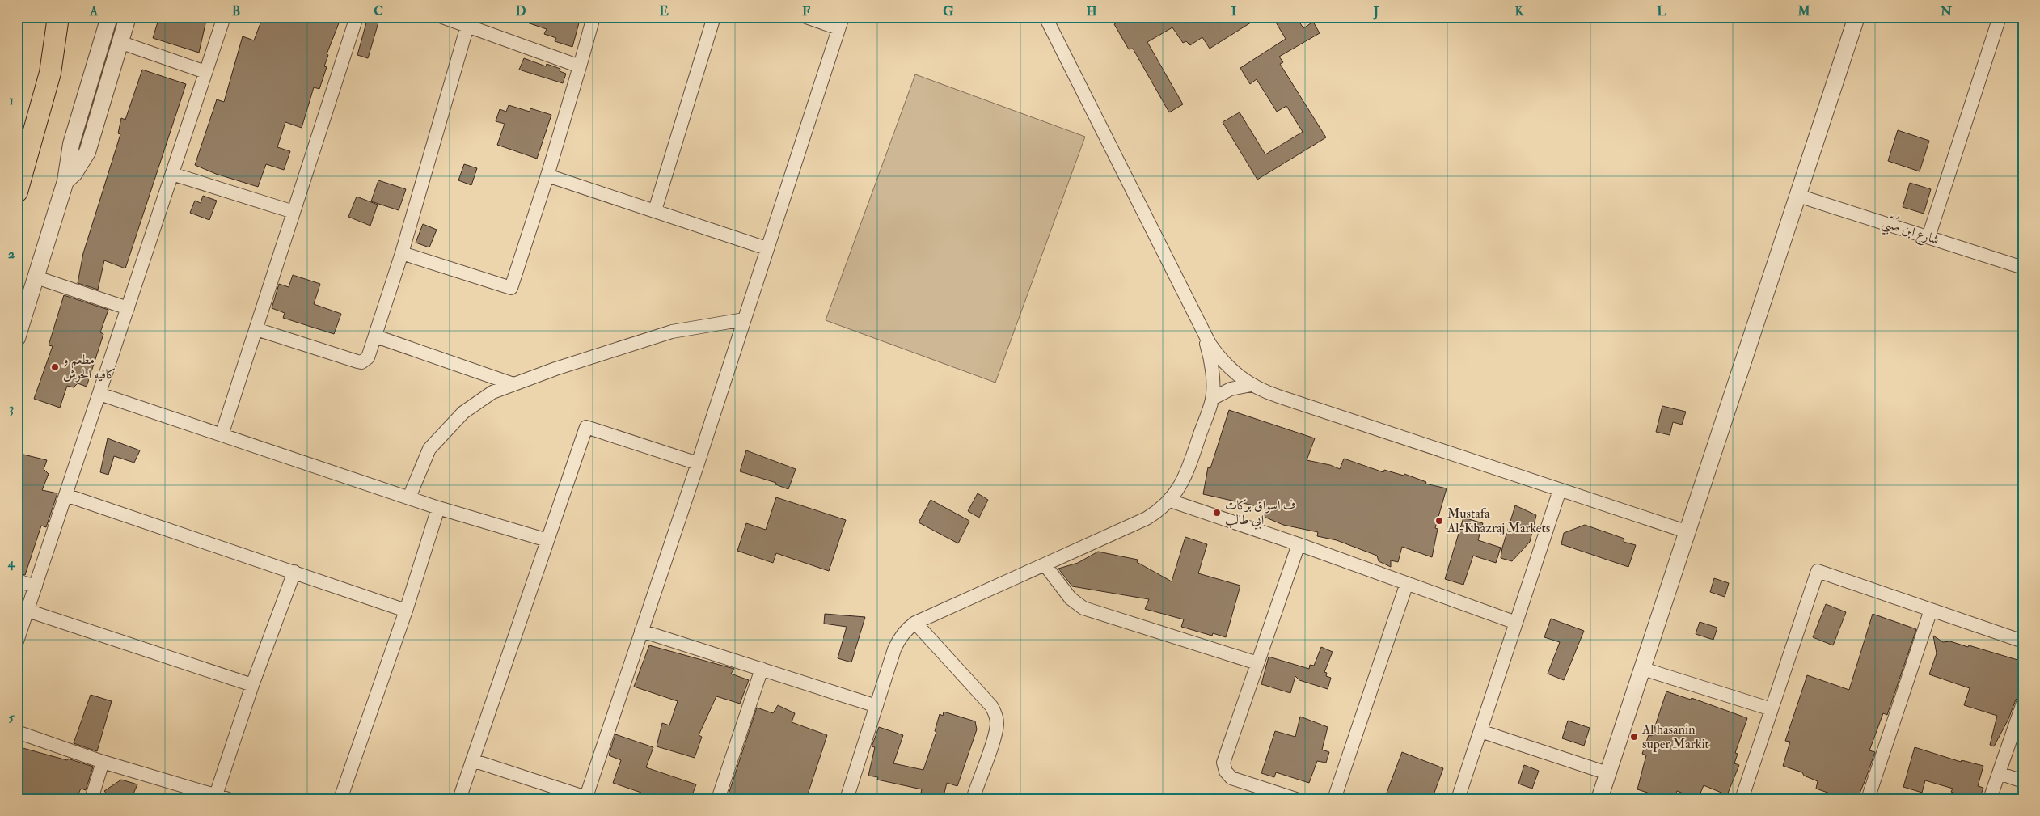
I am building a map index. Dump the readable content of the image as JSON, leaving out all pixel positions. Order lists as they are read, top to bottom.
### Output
{
  "streets": {
    "street": ["شارع ابن صُبّي"]
  },
  "places": [
    "مطعم و كافيه الحوش",
    "ف اسواق بركات ابي طالب",
    "Mustafa Al-Khazraj Markets",
    "Al hasanin super Markit"
  ],
  "grid": {
    "columns": [
      "A",
      "B",
      "C",
      "D",
      "E",
      "F",
      "G",
      "H",
      "I",
      "J",
      "K",
      "L",
      "M",
      "N"
    ],
    "rows": [
      "1",
      "2",
      "3",
      "4",
      "5"
    ]
  }
}
